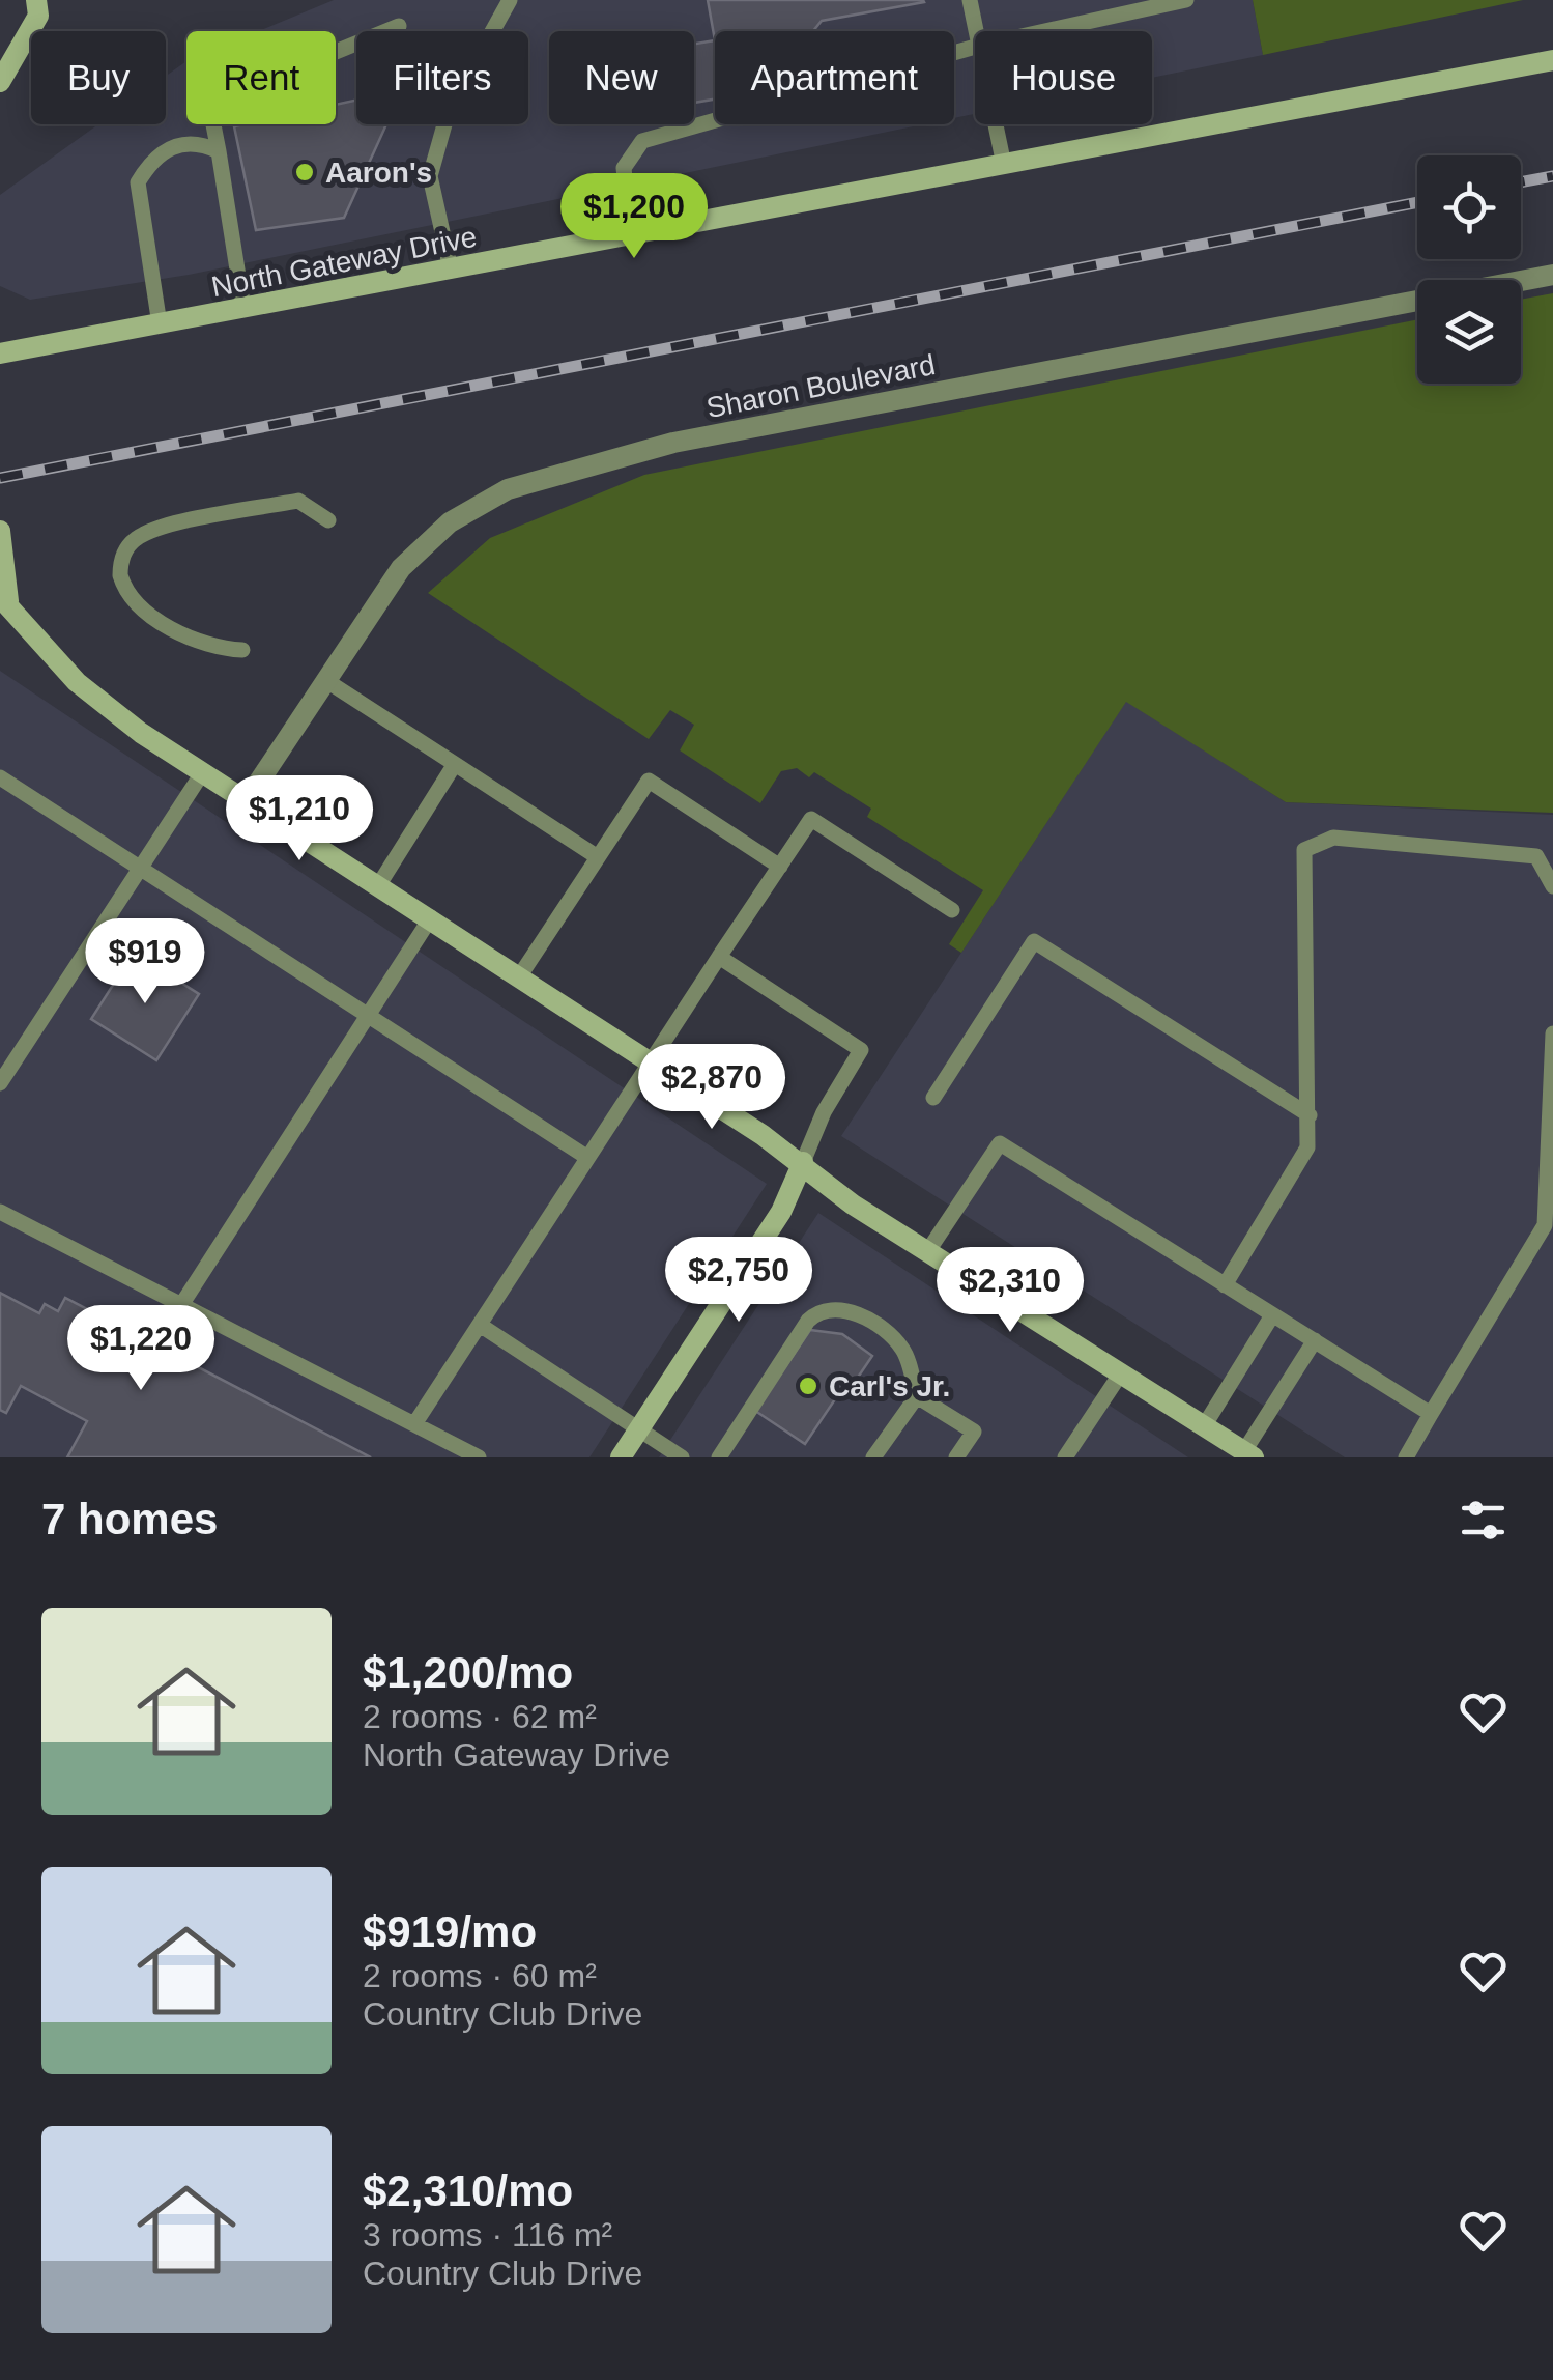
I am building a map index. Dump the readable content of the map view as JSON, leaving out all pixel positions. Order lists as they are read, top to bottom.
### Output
{
  "streets": {
    "main road": ["North Gateway Drive"],
    "street": ["Sharon Boulevard"]
  },
  "places": ["Aaron's", "Carl's Jr."],
  "page": {
    "chip": [
      "Buy",
      "Rent",
      "Filters",
      "New",
      "Apartment",
      "House"
    ],
    "price": [
      "$1,200",
      "$1,210",
      "$919",
      "$2,870",
      "$2,750",
      "$2,310",
      "$1,220"
    ],
    "heading": "7 homes",
    "list": [
      {
        "name": "$1,200/mo",
        "note": "2 rooms · 62 m² · North Gateway Drive"
      },
      {
        "name": "$919/mo",
        "note": "2 rooms · 60 m² · Country Club Drive"
      },
      {
        "name": "$2,310/mo",
        "note": "3 rooms · 116 m² · Country Club Drive"
      }
    ]
  }
}
